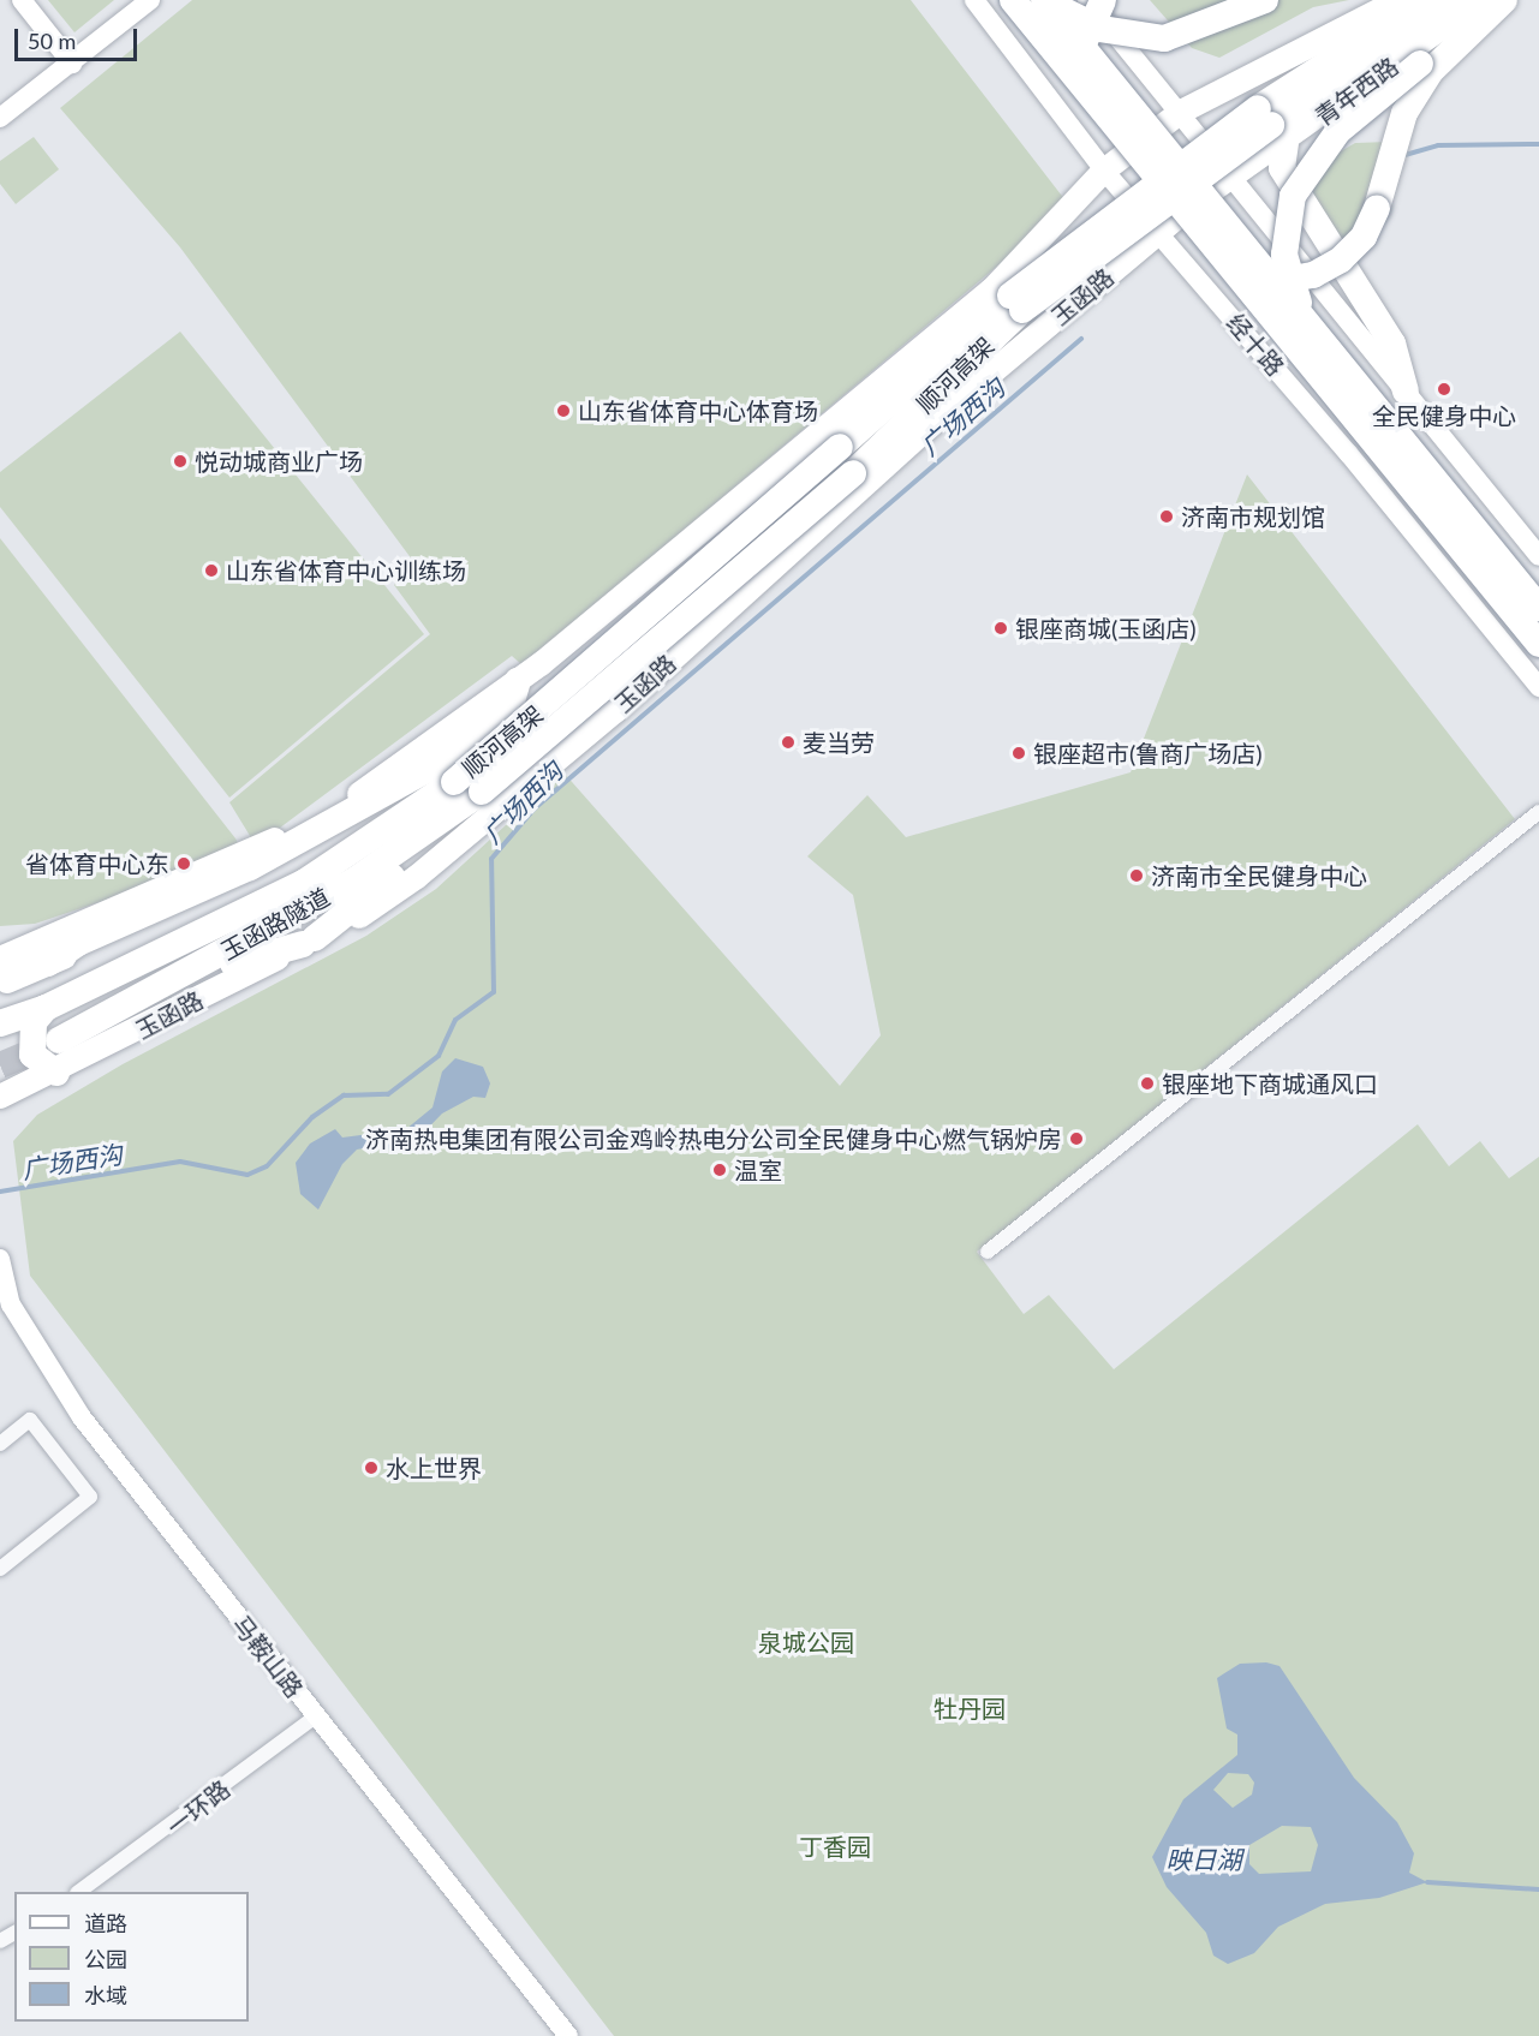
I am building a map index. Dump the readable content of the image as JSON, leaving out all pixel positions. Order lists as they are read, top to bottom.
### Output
{
  "streets": {
    "highway": ["经十路", "顺河高架", "玉函路隧道"],
    "main road": ["青年西路", "玉函路", "马鞍山路"],
    "street": ["一环路"]
  },
  "crossings": [
    ["青年西路", "玉函路"],
    ["玉函路", "经十路"],
    ["顺河高架", "玉函路隧道"],
    ["马鞍山路", "一环路"]
  ],
  "water": ["广场西沟", "映日湖"],
  "parks": ["泉城公园", "牡丹园", "丁香园"],
  "places": [
    "全民健身中心",
    "山东省体育中心体育场",
    "悦动城商业广场",
    "济南市规划馆",
    "山东省体育中心训练场",
    "银座商城(玉函店)",
    "麦当劳",
    "银座超市(鲁商广场店)",
    "省体育中心东",
    "济南市全民健身中心",
    "银座地下商城通风口",
    "济南热电集团有限公司金鸡岭热电分公司全民健身中心燃气锅炉房",
    "温室",
    "水上世界"
  ],
  "legend": ["道路", "公园", "水域"],
  "scale_bar": "50 m"
}
